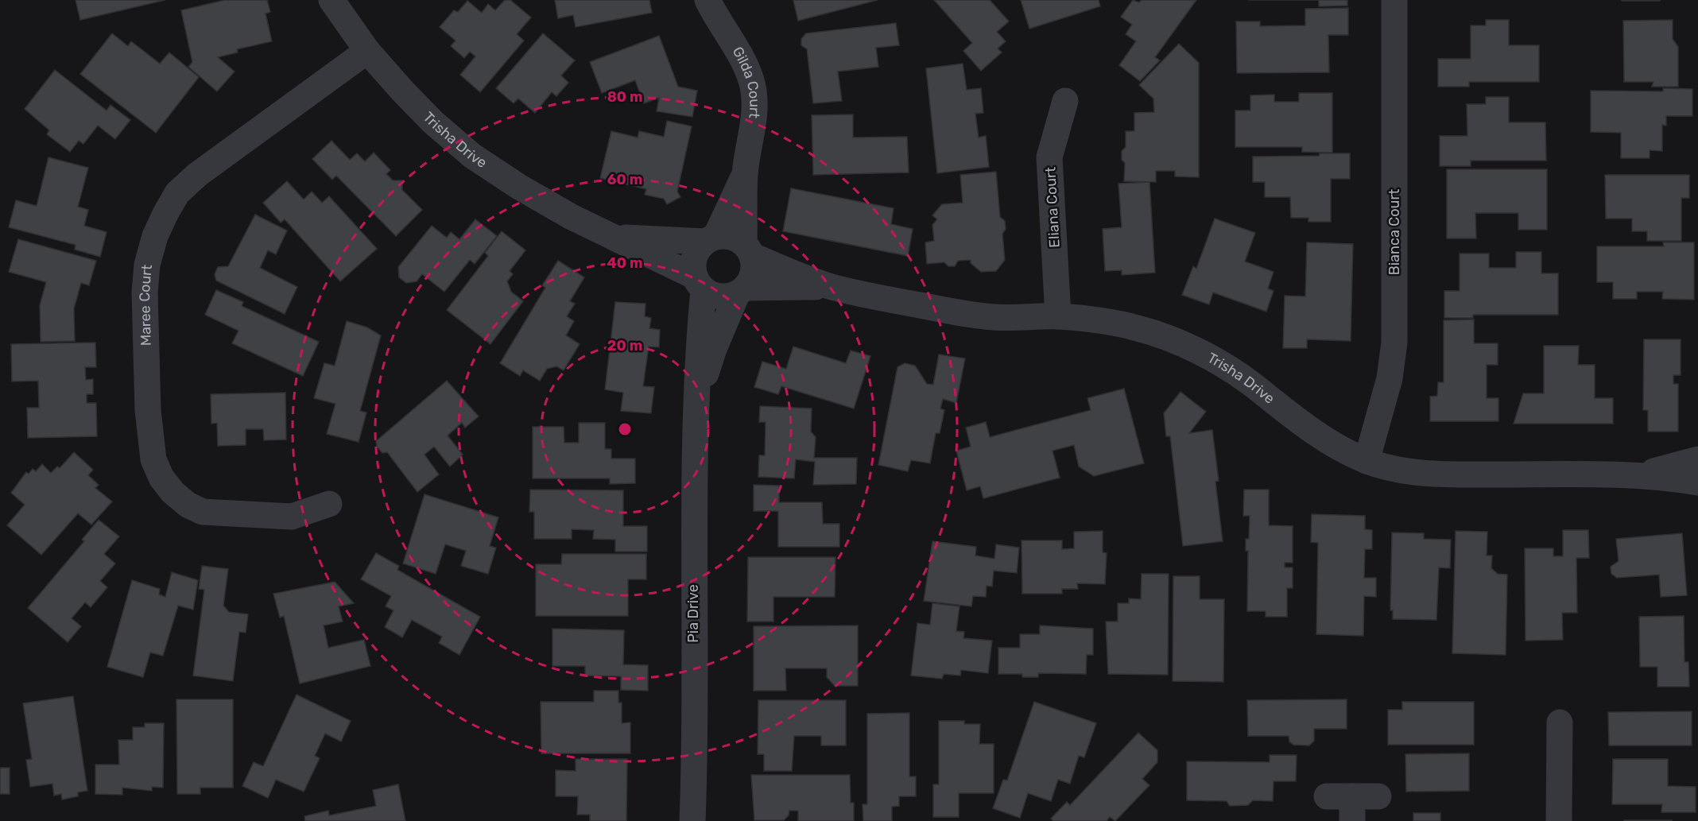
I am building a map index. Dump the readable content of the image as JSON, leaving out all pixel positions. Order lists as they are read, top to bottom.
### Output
{
  "streets": {
    "street": [
      "Gilda Court",
      "Trisha Drive",
      "Eliana Court",
      "Bianca Court",
      "Maree Court",
      "Pia Drive"
    ]
  },
  "crossings": [
    ["Gilda Court", "Trisha Drive"],
    ["Gilda Court", "Pia Drive"],
    ["Trisha Drive", "Eliana Court"],
    ["Trisha Drive", "Bianca Court"],
    ["Trisha Drive", "Maree Court"],
    ["Trisha Drive", "Pia Drive"]
  ],
  "rings": [
    "80 m",
    "60 m",
    "40 m",
    "20 m"
  ]
}
